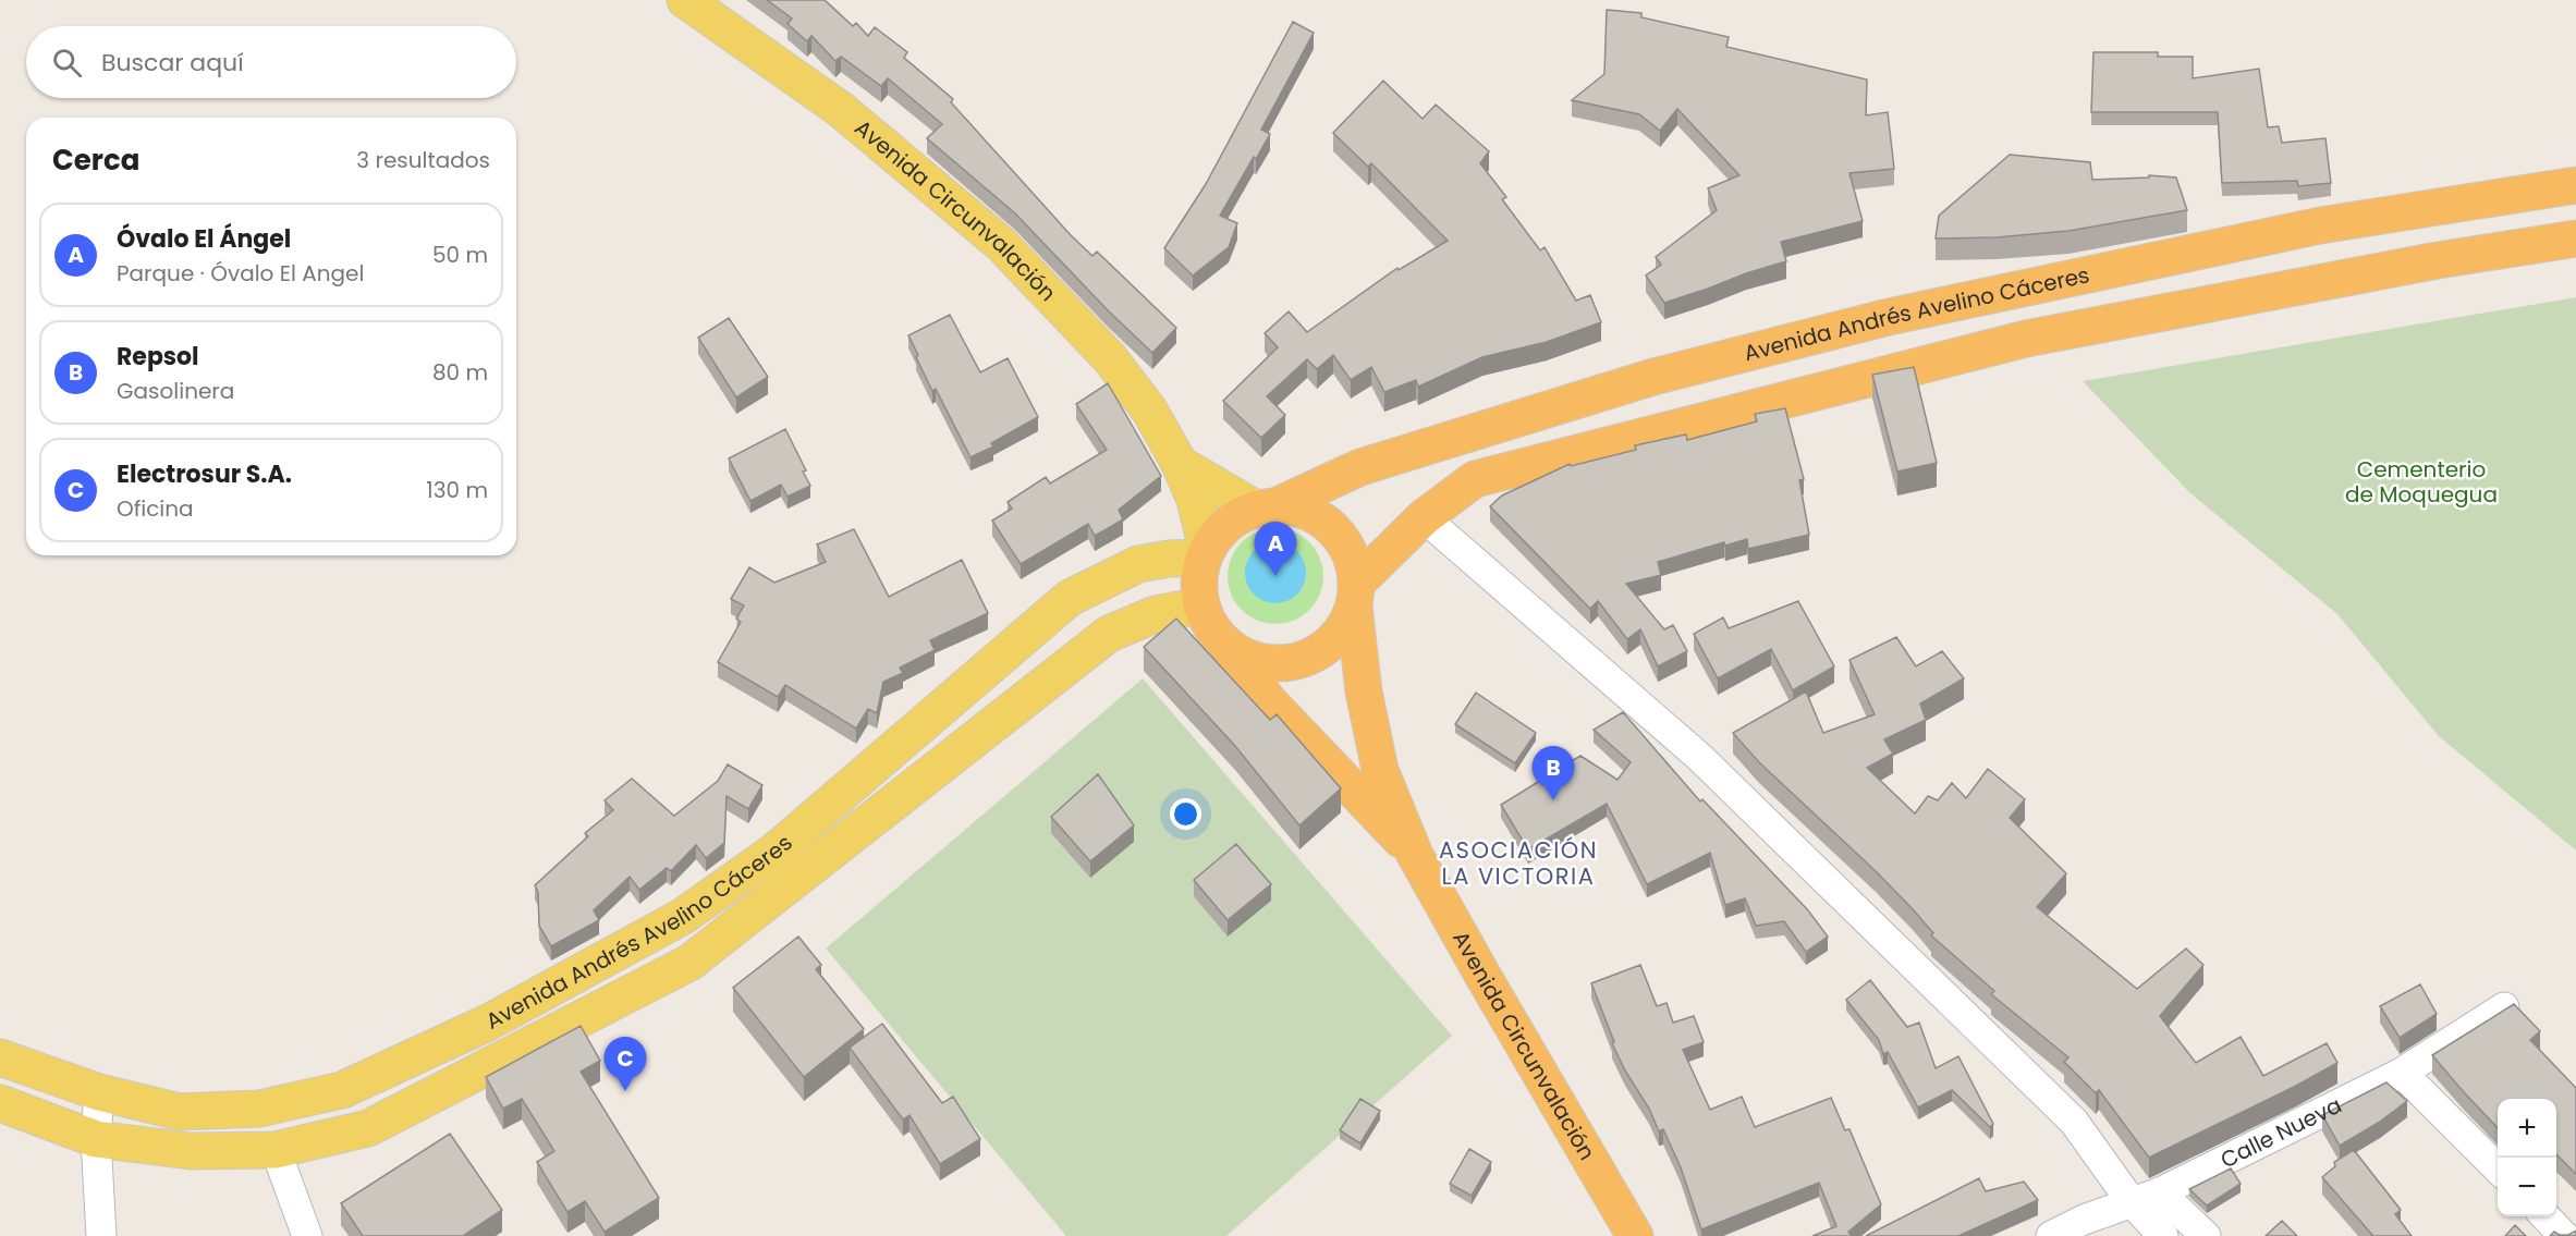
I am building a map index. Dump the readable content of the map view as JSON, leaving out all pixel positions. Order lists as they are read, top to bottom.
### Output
{
  "streets": {
    "highway": ["Avenida Circunvalación", "Avenida Andrés Avelino Cáceres"],
    "street": ["Calle Nueva"]
  },
  "crossings": [
    ["Avenida Circunvalación", "Avenida Andrés Avelino Cáceres"]
  ],
  "districts": ["ASOCIACIÓN LA VICTORIA"],
  "parks": ["Cementerio de Moquegua"],
  "page": {
    "search": "Buscar aquí",
    "heading": ["Cerca", "3 resultados"],
    "list": [
      {
        "mark": "A",
        "name": "Óvalo El Ángel",
        "note": "Parque · Óvalo El Angel",
        "value": "50 m"
      },
      {
        "mark": "B",
        "name": "Repsol",
        "note": "Gasolinera",
        "value": "80 m"
      },
      {
        "mark": "C",
        "name": "Electrosur S.A.",
        "note": "Oficina",
        "value": "130 m"
      }
    ],
    "pins": ["A", "B", "C"],
    "map_buttons": ["+", "−"]
  }
}
